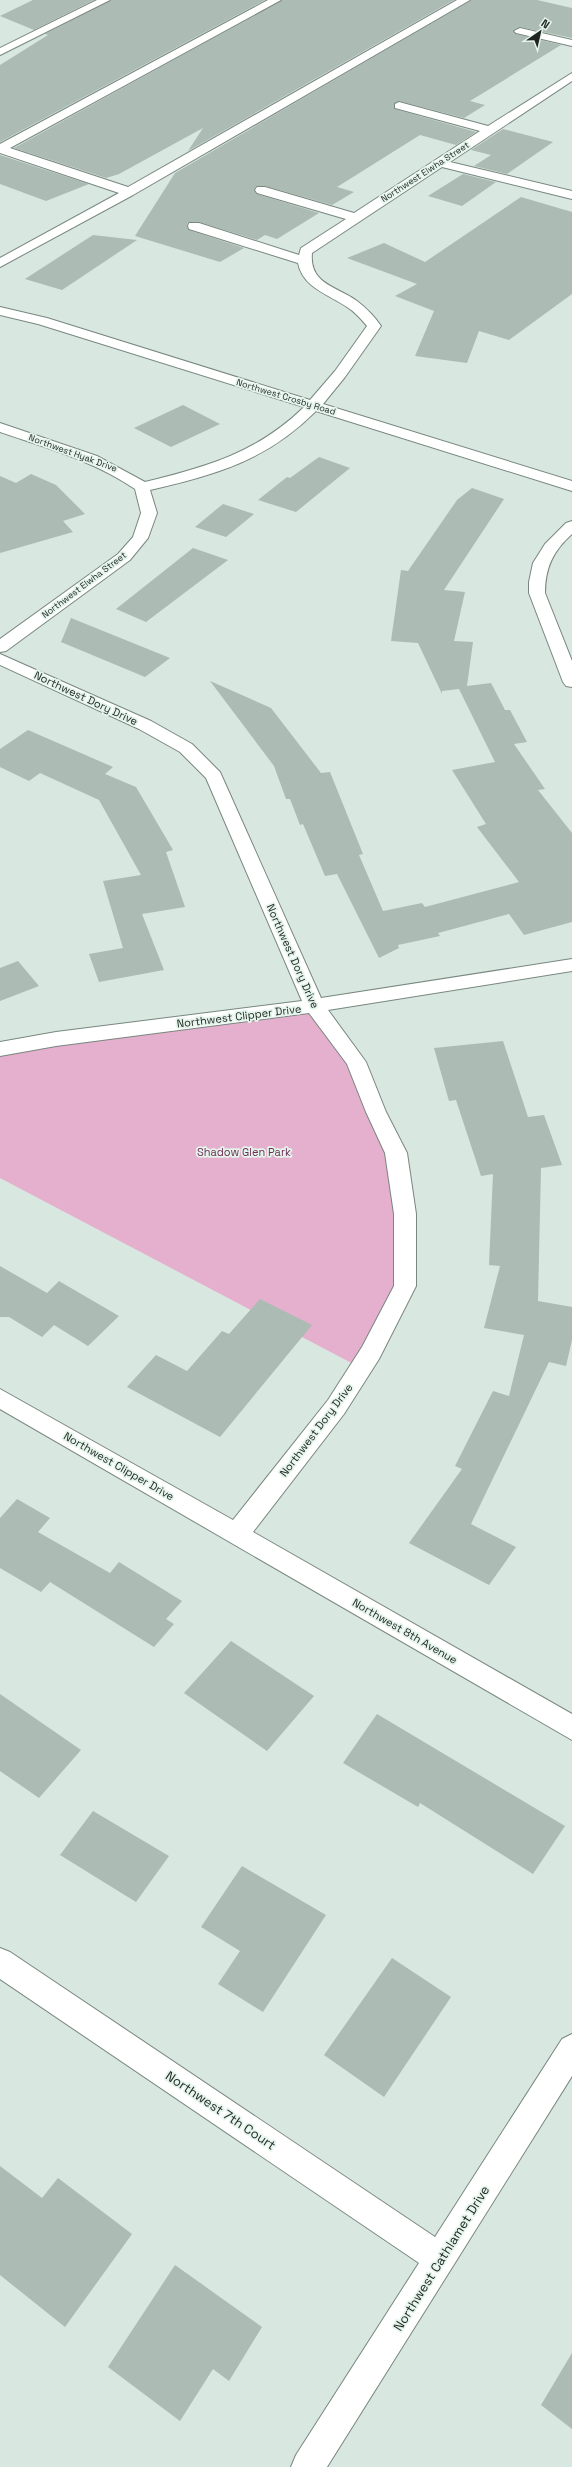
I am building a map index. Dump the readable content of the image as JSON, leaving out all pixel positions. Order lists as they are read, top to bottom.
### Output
{
  "streets": {
    "street": [
      "Northwest Elwha Street",
      "Northwest Crosby Road",
      "Northwest Hyak Drive",
      "Northwest Dory Drive",
      "Northwest Clipper Drive",
      "Northwest 8th Avenue",
      "Northwest 7th Court",
      "Northwest Cathlamet Drive"
    ]
  },
  "crossings": [
    ["Northwest Elwha Street", "Northwest Hyak Drive"],
    ["Northwest Dory Drive", "Northwest Clipper Drive"],
    ["Northwest Dory Drive", "Northwest 8th Avenue"],
    ["Northwest Clipper Drive", "Northwest 8th Avenue"],
    ["Northwest 7th Court", "Northwest Cathlamet Drive"]
  ],
  "parks": ["Shadow Glen Park"],
  "north": "top right"
}
